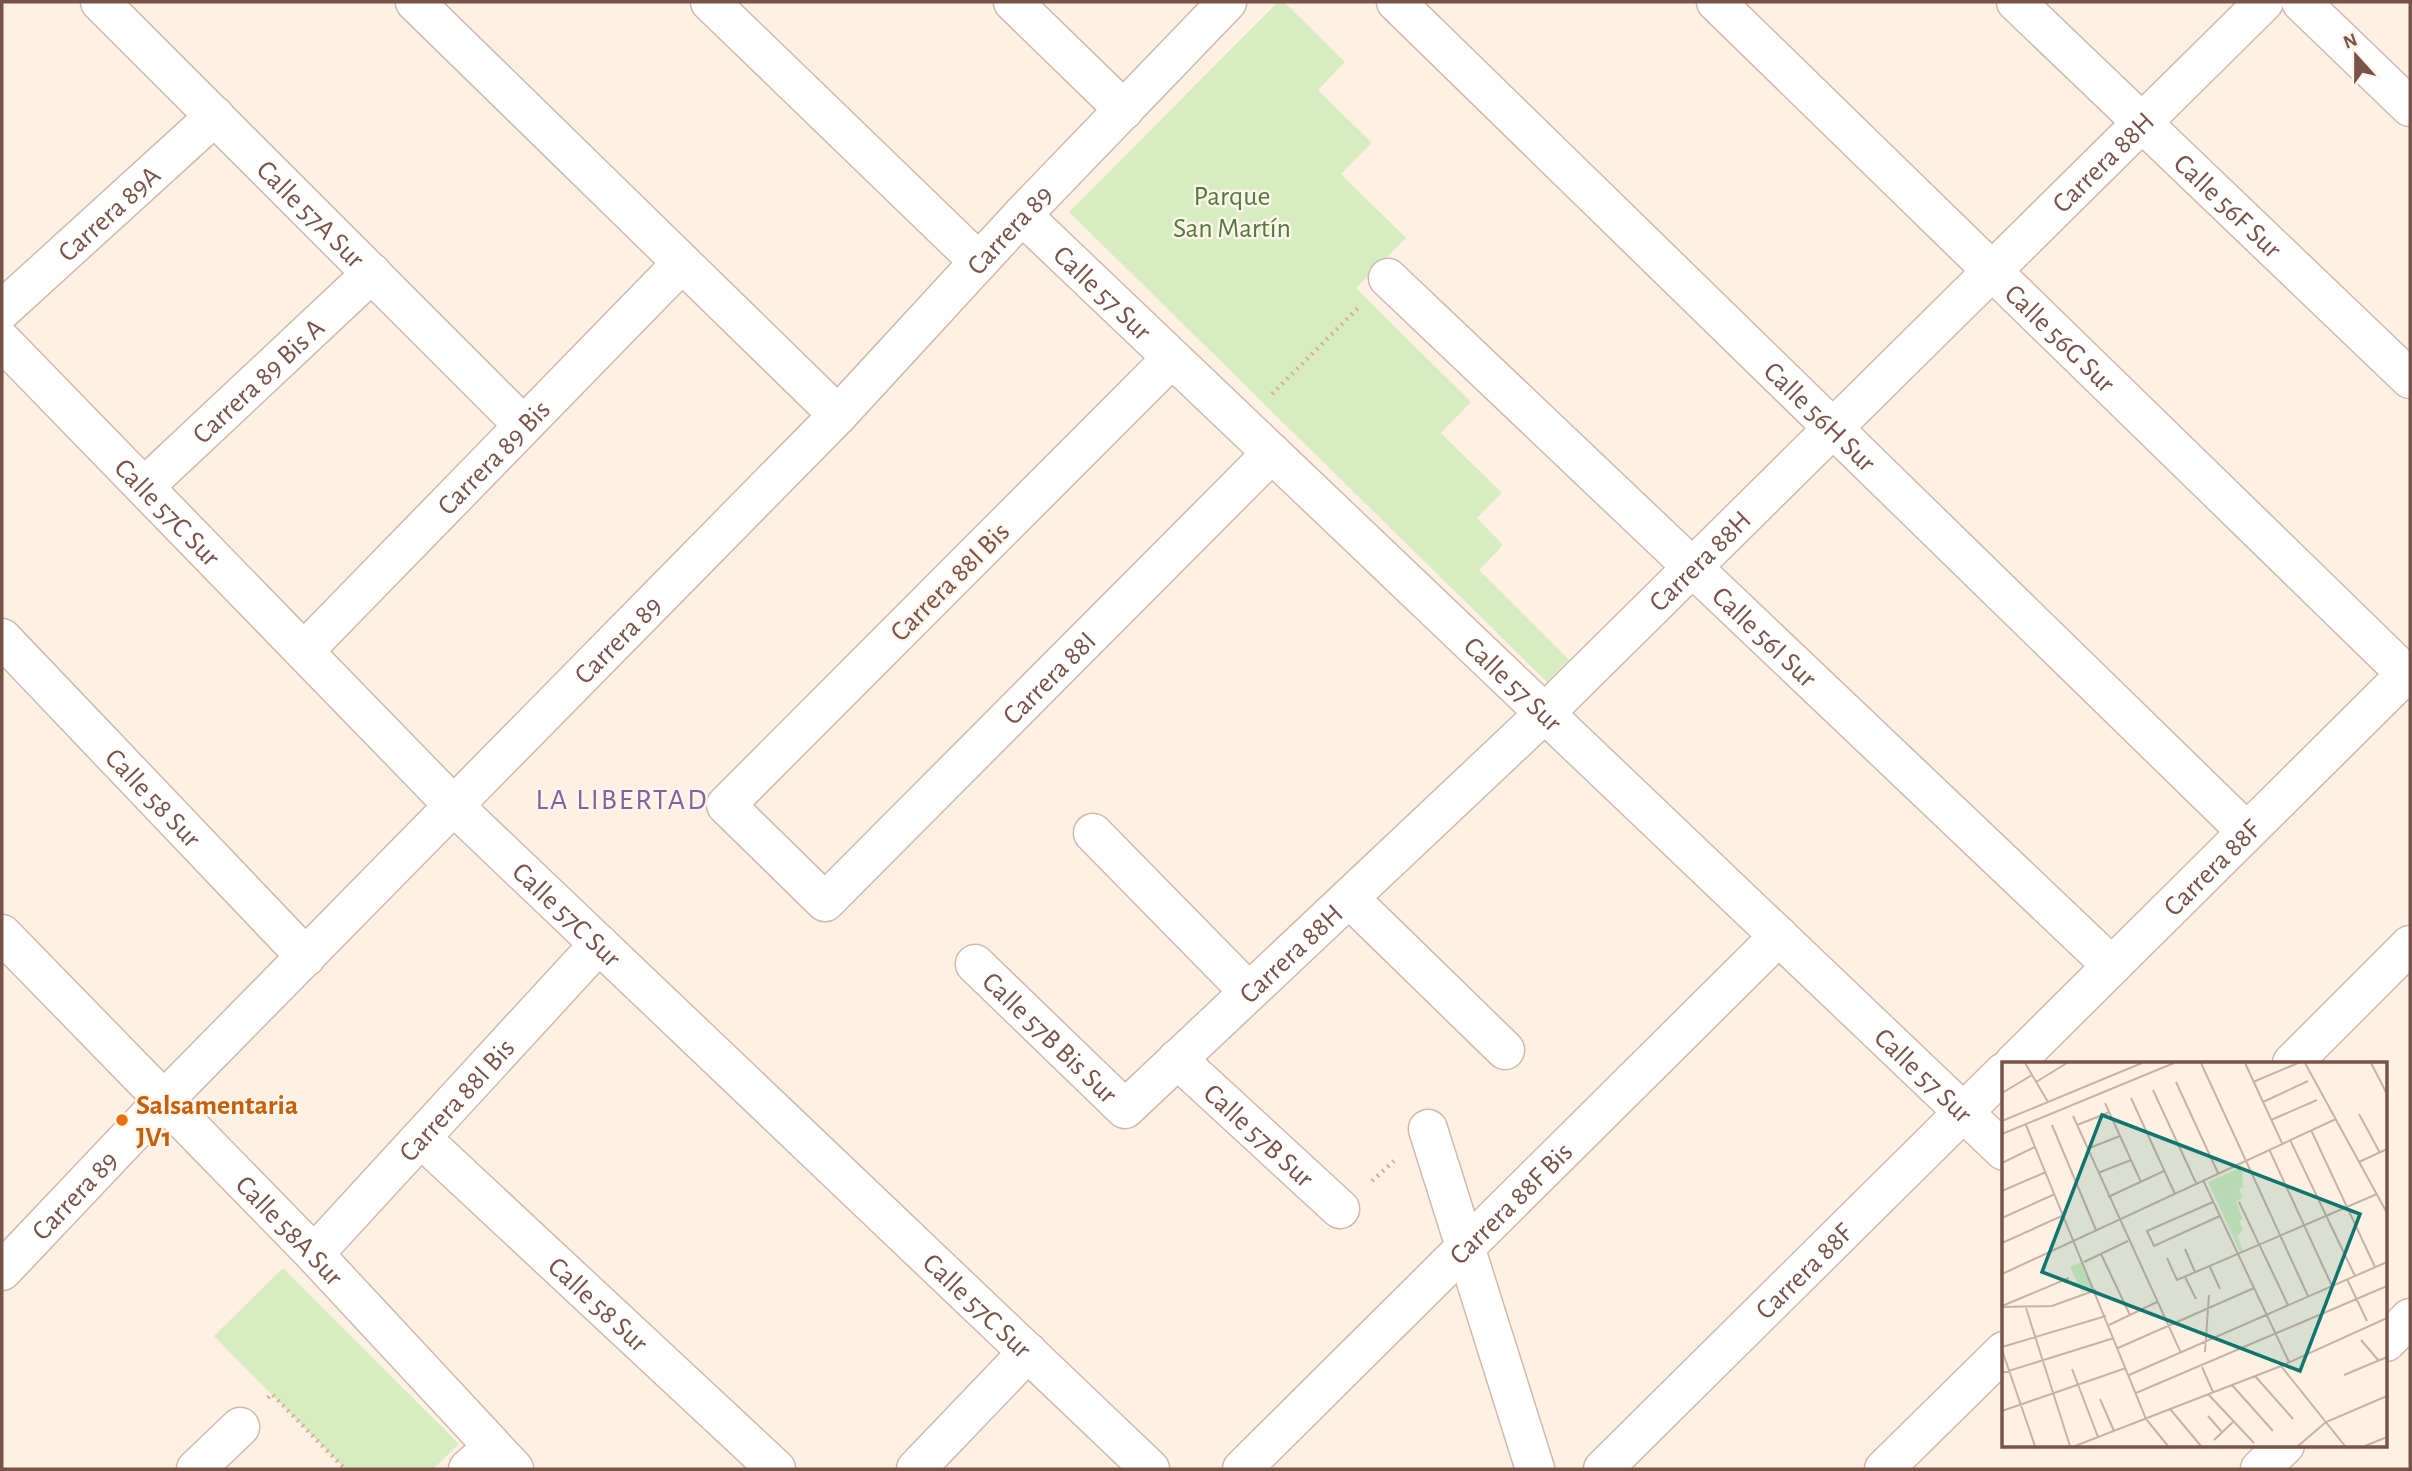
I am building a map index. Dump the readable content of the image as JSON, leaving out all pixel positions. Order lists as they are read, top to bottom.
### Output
{
  "streets": {
    "street": [
      "Carrera 88H",
      "Calle 56F Sur",
      "Carrera 89A",
      "Calle 57A Sur",
      "Carrera 89",
      "Calle 57 Sur",
      "Calle 56G Sur",
      "Carrera 89 Bis A",
      "Calle 56H Sur",
      "Carrera 89 Bis",
      "Calle 57C Sur",
      "Carrera 88I Bis",
      "Calle 56I Sur",
      "Carrera 88I",
      "Calle 58 Sur",
      "Carrera 88F",
      "Calle 57B Bis Sur",
      "Calle 57B Sur",
      "Carrera 88F Bis",
      "Calle 58A Sur"
    ]
  },
  "crossings": [
    ["Carrera 88H", "Calle 56F Sur"],
    ["Carrera 88H", "Calle 57 Sur"],
    ["Carrera 88H", "Calle 56G Sur"],
    ["Carrera 88H", "Calle 56H Sur"],
    ["Carrera 88H", "Calle 56I Sur"],
    ["Carrera 88H", "Calle 57B Bis Sur"],
    ["Carrera 88H", "Calle 57B Sur"],
    ["Carrera 89A", "Calle 57A Sur"],
    ["Calle 57A Sur", "Carrera 89 Bis A"],
    ["Calle 57A Sur", "Carrera 89 Bis"],
    ["Carrera 89", "Calle 57 Sur"],
    ["Carrera 89", "Calle 57C Sur"],
    ["Carrera 89", "Calle 58 Sur"],
    ["Carrera 89", "Calle 58A Sur"],
    ["Calle 57 Sur", "Carrera 88I Bis"],
    ["Calle 57 Sur", "Carrera 88I"],
    ["Calle 57 Sur", "Carrera 88F"],
    ["Calle 57 Sur", "Carrera 88F Bis"],
    ["Calle 56G Sur", "Carrera 88F"],
    ["Carrera 89 Bis A", "Calle 57C Sur"],
    ["Calle 56H Sur", "Carrera 88F"],
    ["Carrera 89 Bis", "Calle 57C Sur"],
    ["Calle 57C Sur", "Carrera 88I Bis"],
    ["Carrera 88I Bis", "Carrera 88I"],
    ["Carrera 88I Bis", "Calle 58 Sur"],
    ["Carrera 88I Bis", "Calle 58A Sur"],
    ["Calle 56I Sur", "Carrera 88F"]
  ],
  "districts": ["LA LIBERTAD"],
  "parks": ["Parque San Martín"],
  "places": ["Salsamentaria JV1"],
  "north": "top"
}
